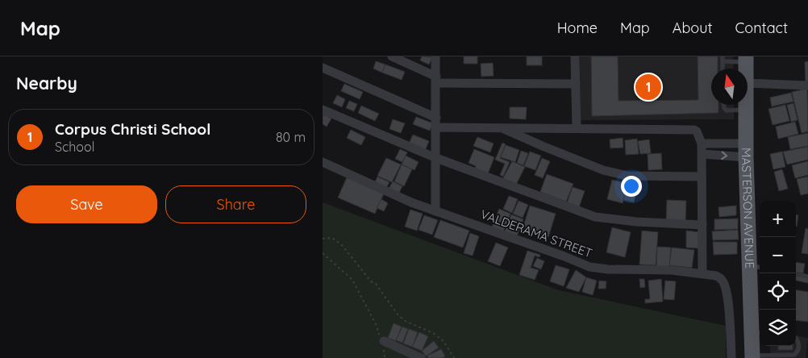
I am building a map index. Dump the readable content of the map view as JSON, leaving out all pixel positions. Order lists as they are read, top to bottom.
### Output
{
  "streets": {
    "main road": ["MASTERSON AVENUE"],
    "street": ["VALDERAMA STREET"]
  },
  "north": "top",
  "page": {
    "header": "Map",
    "nav": [
      "Home",
      "Map",
      "About",
      "Contact"
    ],
    "heading": "Nearby",
    "pins": "1",
    "list": [
      {
        "mark": "1",
        "name": "Corpus Christi School",
        "note": "School",
        "value": "80 m"
      }
    ],
    "buttons": ["Save", "Share"],
    "map_buttons": ["+", "−"]
  }
}
